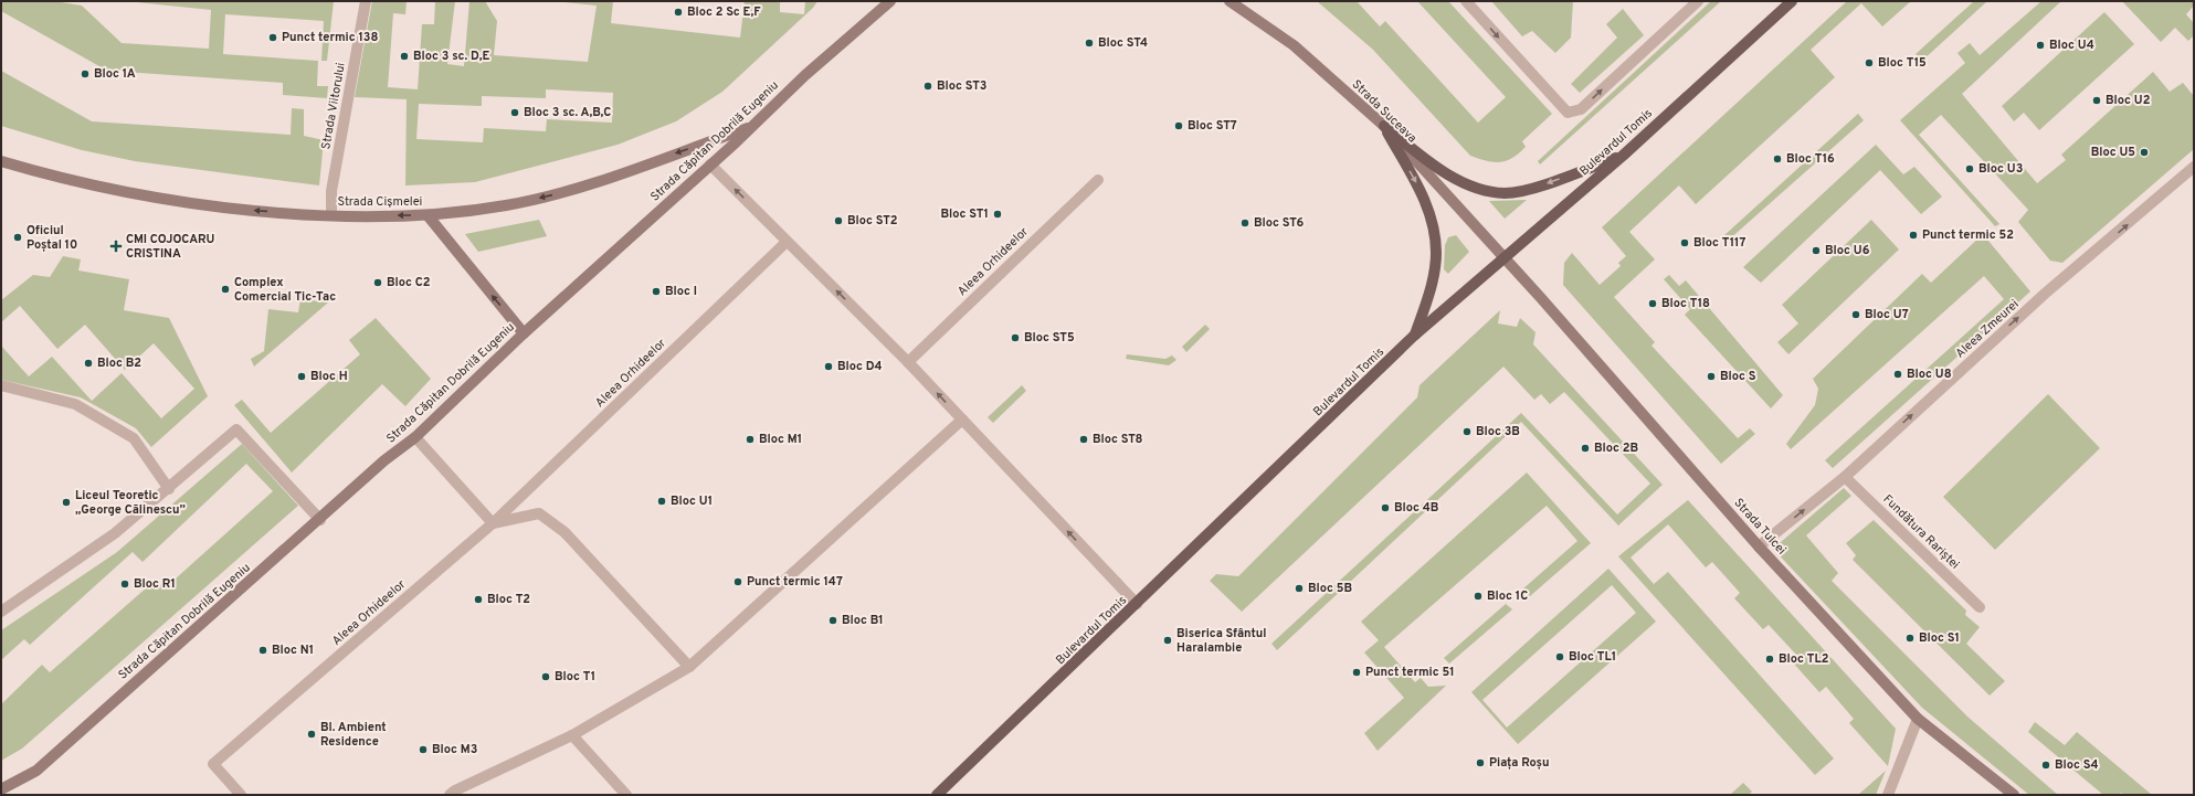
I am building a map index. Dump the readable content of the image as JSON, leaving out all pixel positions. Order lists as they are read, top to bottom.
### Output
{
  "streets": {
    "main road": ["Bulevardul Tomis"],
    "street": [
      "Strada Viitorului",
      "Strada Suceava",
      "Strada Căpitan Dobrilă Eugeniu",
      "Strada Cișmelei",
      "Aleea Orhideelor",
      "Aleea Zmeurei",
      "Strada Tulcei",
      "Fundătura Rariștei"
    ]
  },
  "crossings": [
    ["Strada Viitorului", "Strada Cișmelei"],
    ["Strada Suceava", "Bulevardul Tomis"],
    ["Strada Suceava", "Strada Tulcei"],
    ["Strada Căpitan Dobrilă Eugeniu", "Strada Cișmelei"],
    ["Bulevardul Tomis", "Strada Tulcei"],
    ["Aleea Zmeurei", "Strada Tulcei"],
    ["Aleea Zmeurei", "Fundătura Rariștei"]
  ],
  "one_way": ["Strada Cișmelei", "Aleea Zmeurei"],
  "places": {
    "other": [
      "Bloc 2 Sc E,F",
      "Punct termic 138",
      "Bloc ST4",
      "Bloc U4",
      "Bloc 3 sc. D,E",
      "Bloc T15",
      "Bloc 1A",
      "Bloc ST3",
      "Bloc U2",
      "Bloc 3 sc. A,B,C",
      "Bloc ST7",
      "Bloc U5",
      "Bloc T16",
      "Bloc U3",
      "Bloc ST1",
      "Bloc ST2",
      "Bloc ST6",
      "Punct termic 52",
      "Oficiul Poștal 10",
      "Bloc T117",
      "Bloc U6",
      "Bloc C2",
      "Complex Comercial Tic-Tac",
      "Bloc I",
      "Bloc T18",
      "Bloc U7",
      "Bloc ST5",
      "Bloc B2",
      "Bloc D4",
      "Bloc U8",
      "Bloc H",
      "Bloc S",
      "Bloc 3B",
      "Bloc M1",
      "Bloc ST8",
      "Bloc 2B",
      "Bloc U1",
      "Liceul Teoretic „George Călinescu”",
      "Bloc 4B",
      "Punct termic 147",
      "Bloc R1",
      "Bloc 5B",
      "Bloc 1C",
      "Bloc T2",
      "Bloc B1",
      "Bloc S1",
      "Biserica Sfântul Haralambie",
      "Bloc N1",
      "Bloc TL1",
      "Bloc TL2",
      "Punct termic 51",
      "Bloc T1",
      "Bl. Ambient Residence",
      "Bloc M3",
      "Piața Roșu",
      "Bloc S4"
    ],
    "health": ["CMI COJOCARU CRISTINA"]
  }
}
